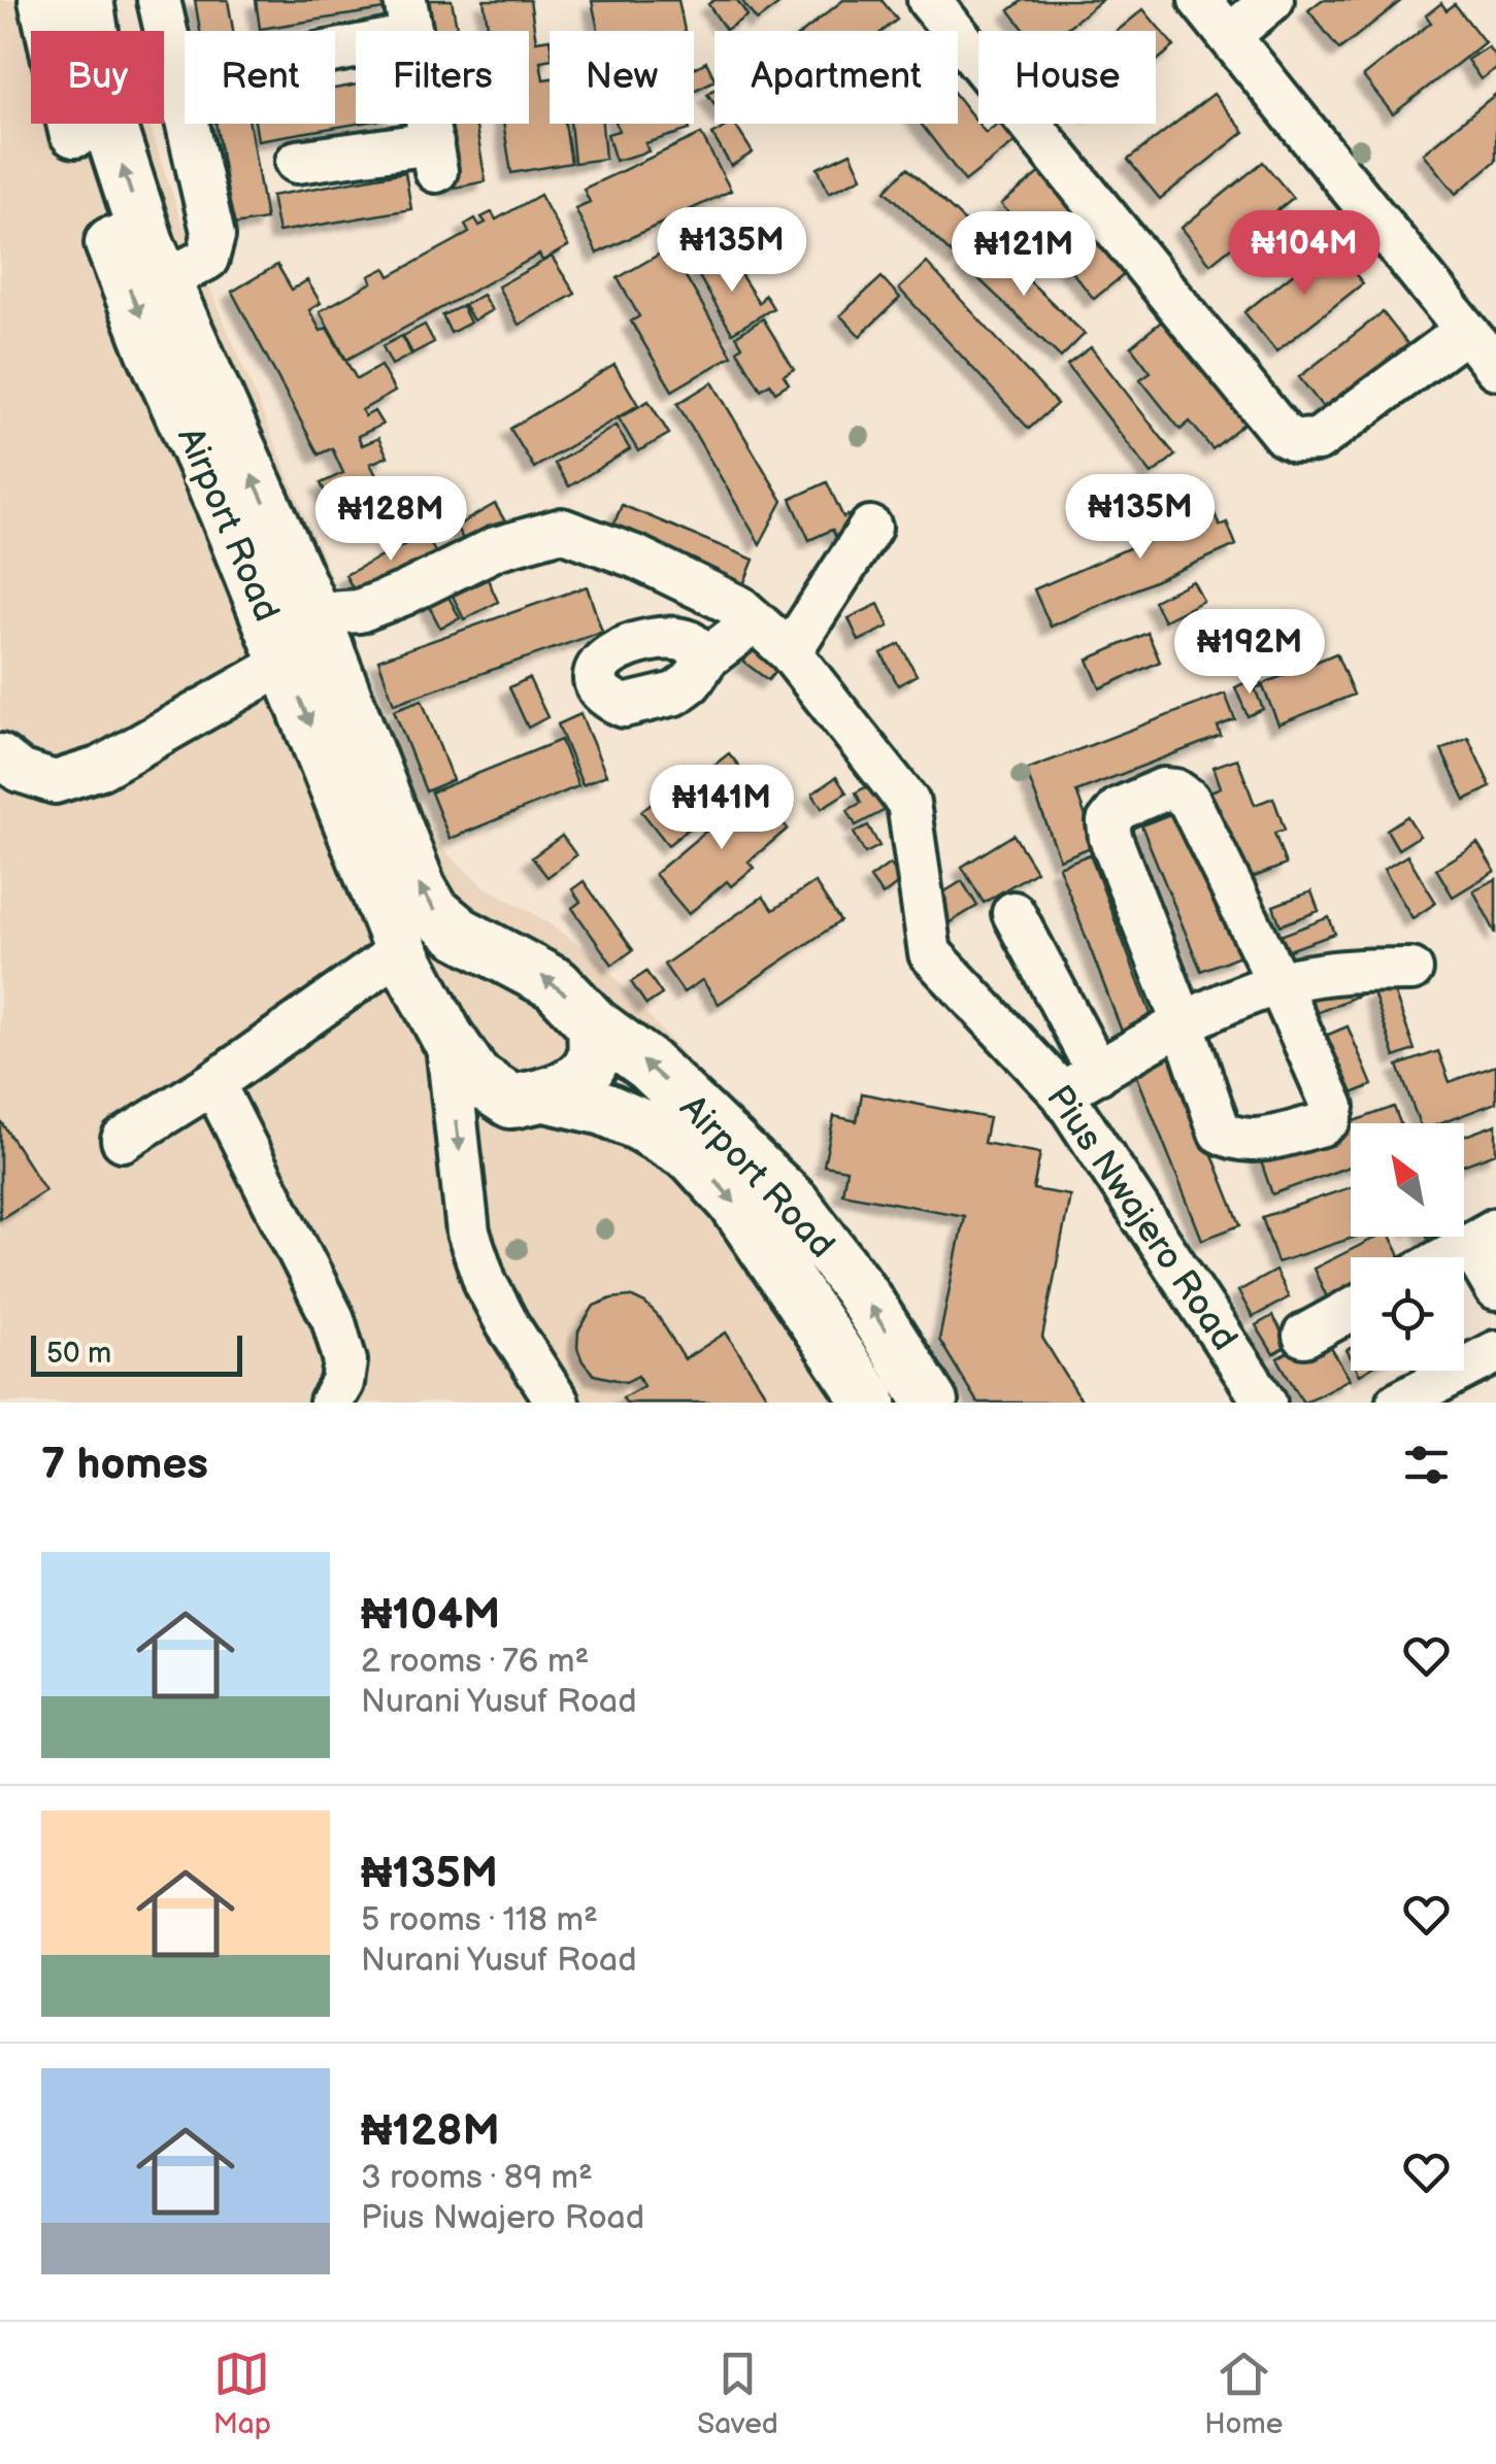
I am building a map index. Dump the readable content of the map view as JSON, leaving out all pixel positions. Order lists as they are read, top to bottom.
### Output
{
  "streets": {
    "main road": ["Airport Road"],
    "street": ["Pius Nwajero Road"]
  },
  "crossings": [
    ["Airport Road", "Pius Nwajero Road"]
  ],
  "scale_bar": "50 m",
  "north": "top left",
  "page": {
    "chip": [
      "Buy",
      "Rent",
      "Filters",
      "New",
      "Apartment",
      "House"
    ],
    "price": [
      "₦135M",
      "₦104M",
      "₦121M",
      "₦135M",
      "₦128M",
      "₦192M",
      "₦141M"
    ],
    "scale": "50 m",
    "heading": "7 homes",
    "list": [
      {
        "name": "₦104M",
        "note": "2 rooms · 76 m² · Nurani Yusuf Road"
      },
      {
        "name": "₦135M",
        "note": "5 rooms · 118 m² · Nurani Yusuf Road"
      },
      {
        "name": "₦128M",
        "note": "3 rooms · 89 m² · Pius Nwajero Road"
      }
    ],
    "tabs": ["Map", "Saved", "Home"]
  }
}
